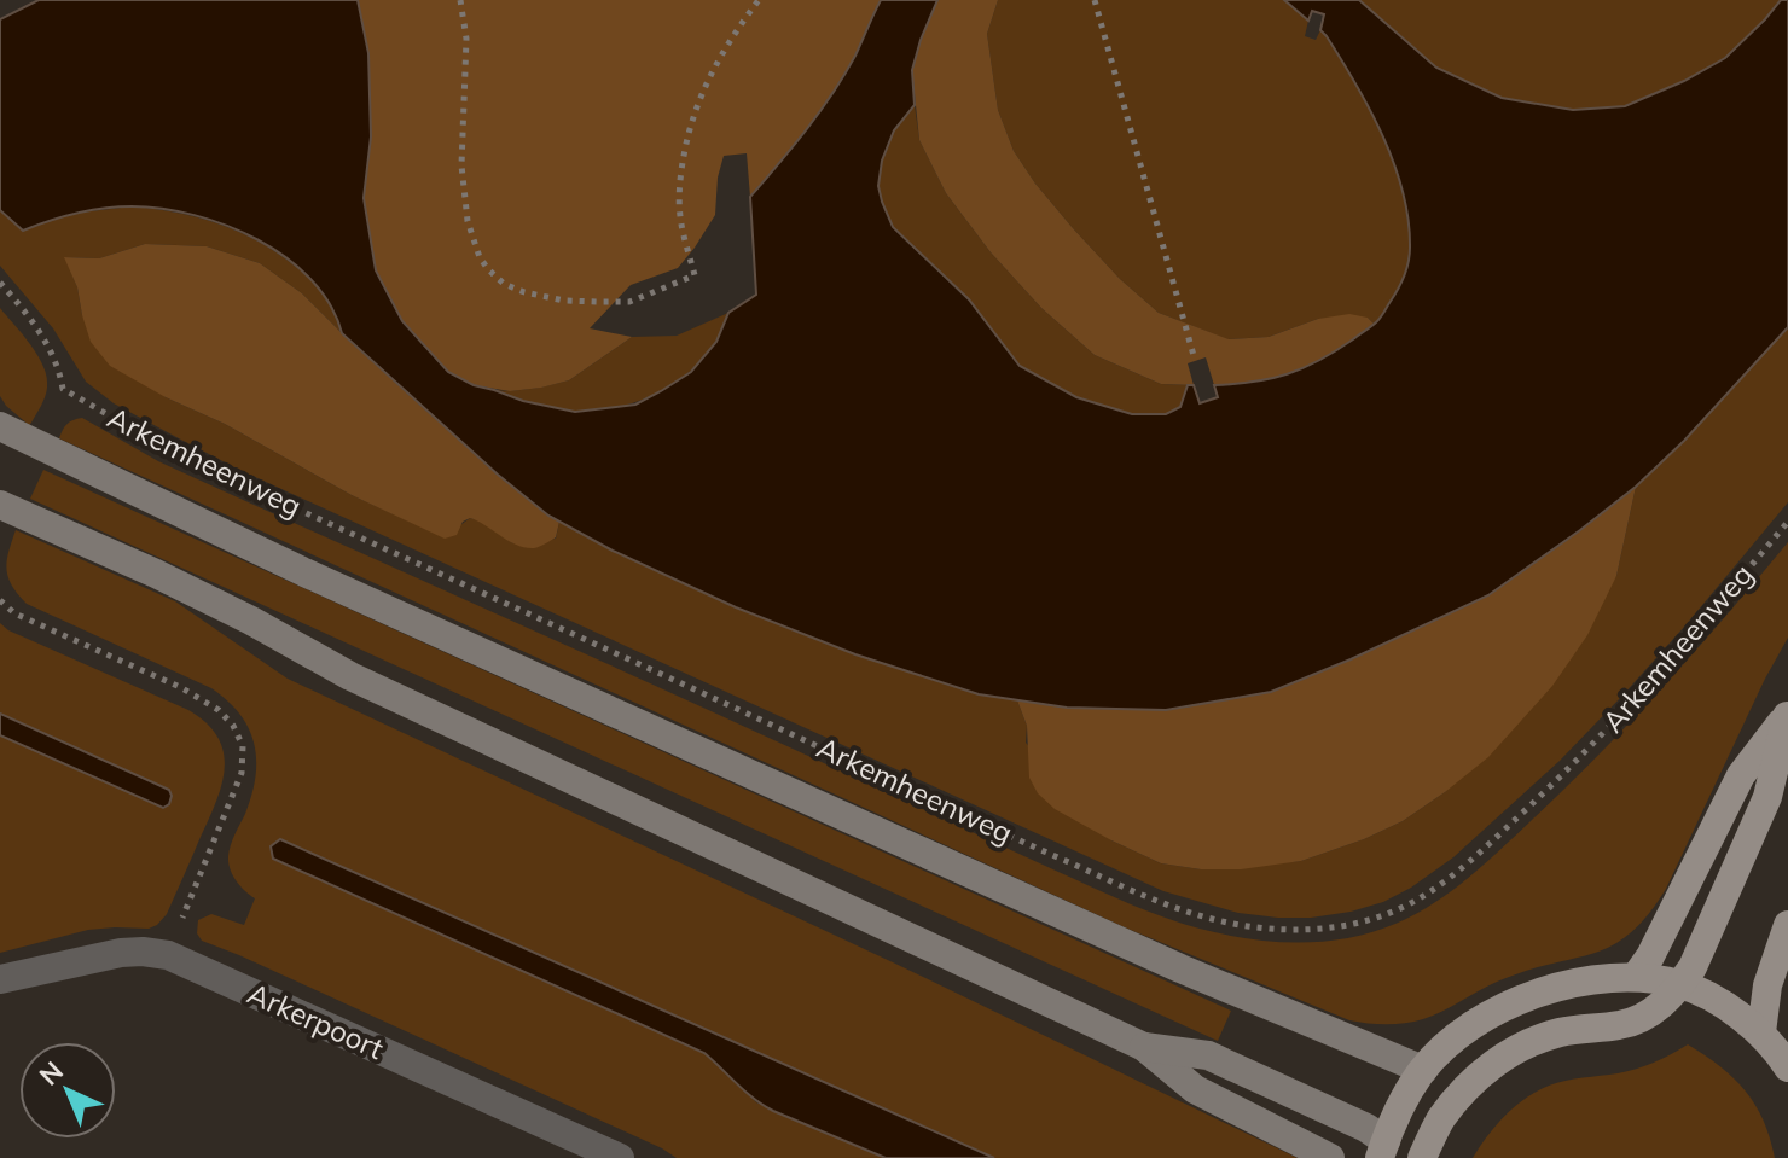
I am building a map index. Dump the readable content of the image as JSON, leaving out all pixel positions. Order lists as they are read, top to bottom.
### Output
{
  "streets": {
    "main road": ["Arkemheenweg"],
    "street": ["Arkerpoort"]
  },
  "north": "top left"
}
